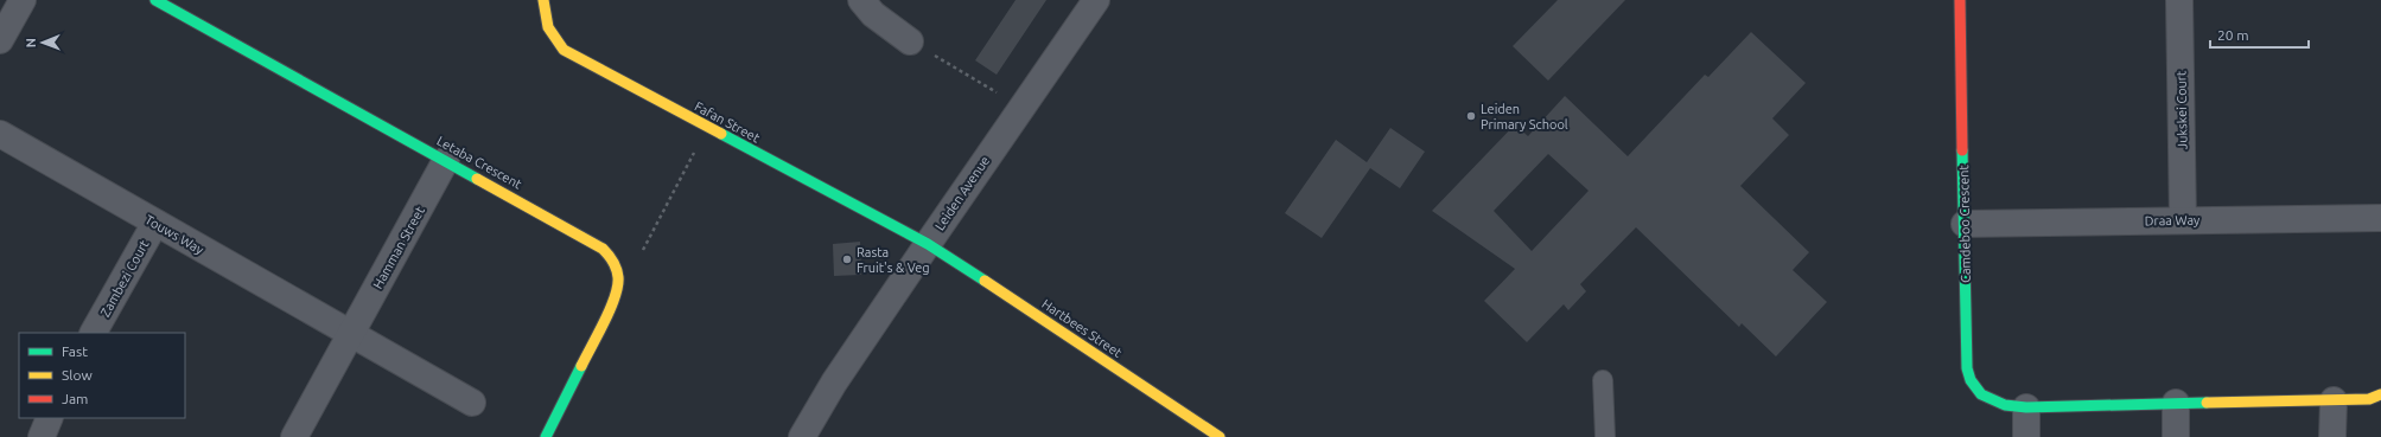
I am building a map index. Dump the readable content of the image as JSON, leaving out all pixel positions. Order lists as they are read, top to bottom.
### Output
{
  "streets": {
    "street": [
      "Jukskei Court",
      "Fafan Street",
      "Letaba Crescent",
      "Leiden Avenue",
      "Draa Way",
      "Camdeboo Crescent",
      "Touws Way",
      "Hamman Street",
      "Zambezi Court",
      "Hartbees Street"
    ]
  },
  "crossings": [
    ["Jukskei Court", "Draa Way"],
    ["Fafan Street", "Leiden Avenue"],
    ["Fafan Street", "Hartbees Street"],
    ["Letaba Crescent", "Hamman Street"],
    ["Leiden Avenue", "Hartbees Street"],
    ["Draa Way", "Camdeboo Crescent"],
    ["Touws Way", "Hamman Street"],
    ["Touws Way", "Zambezi Court"]
  ],
  "places": ["Leiden Primary School", "Rasta Fruit's & Veg"],
  "legend": ["Fast", "Slow", "Jam"],
  "scale_bar": "20 m",
  "north": "left"
}
